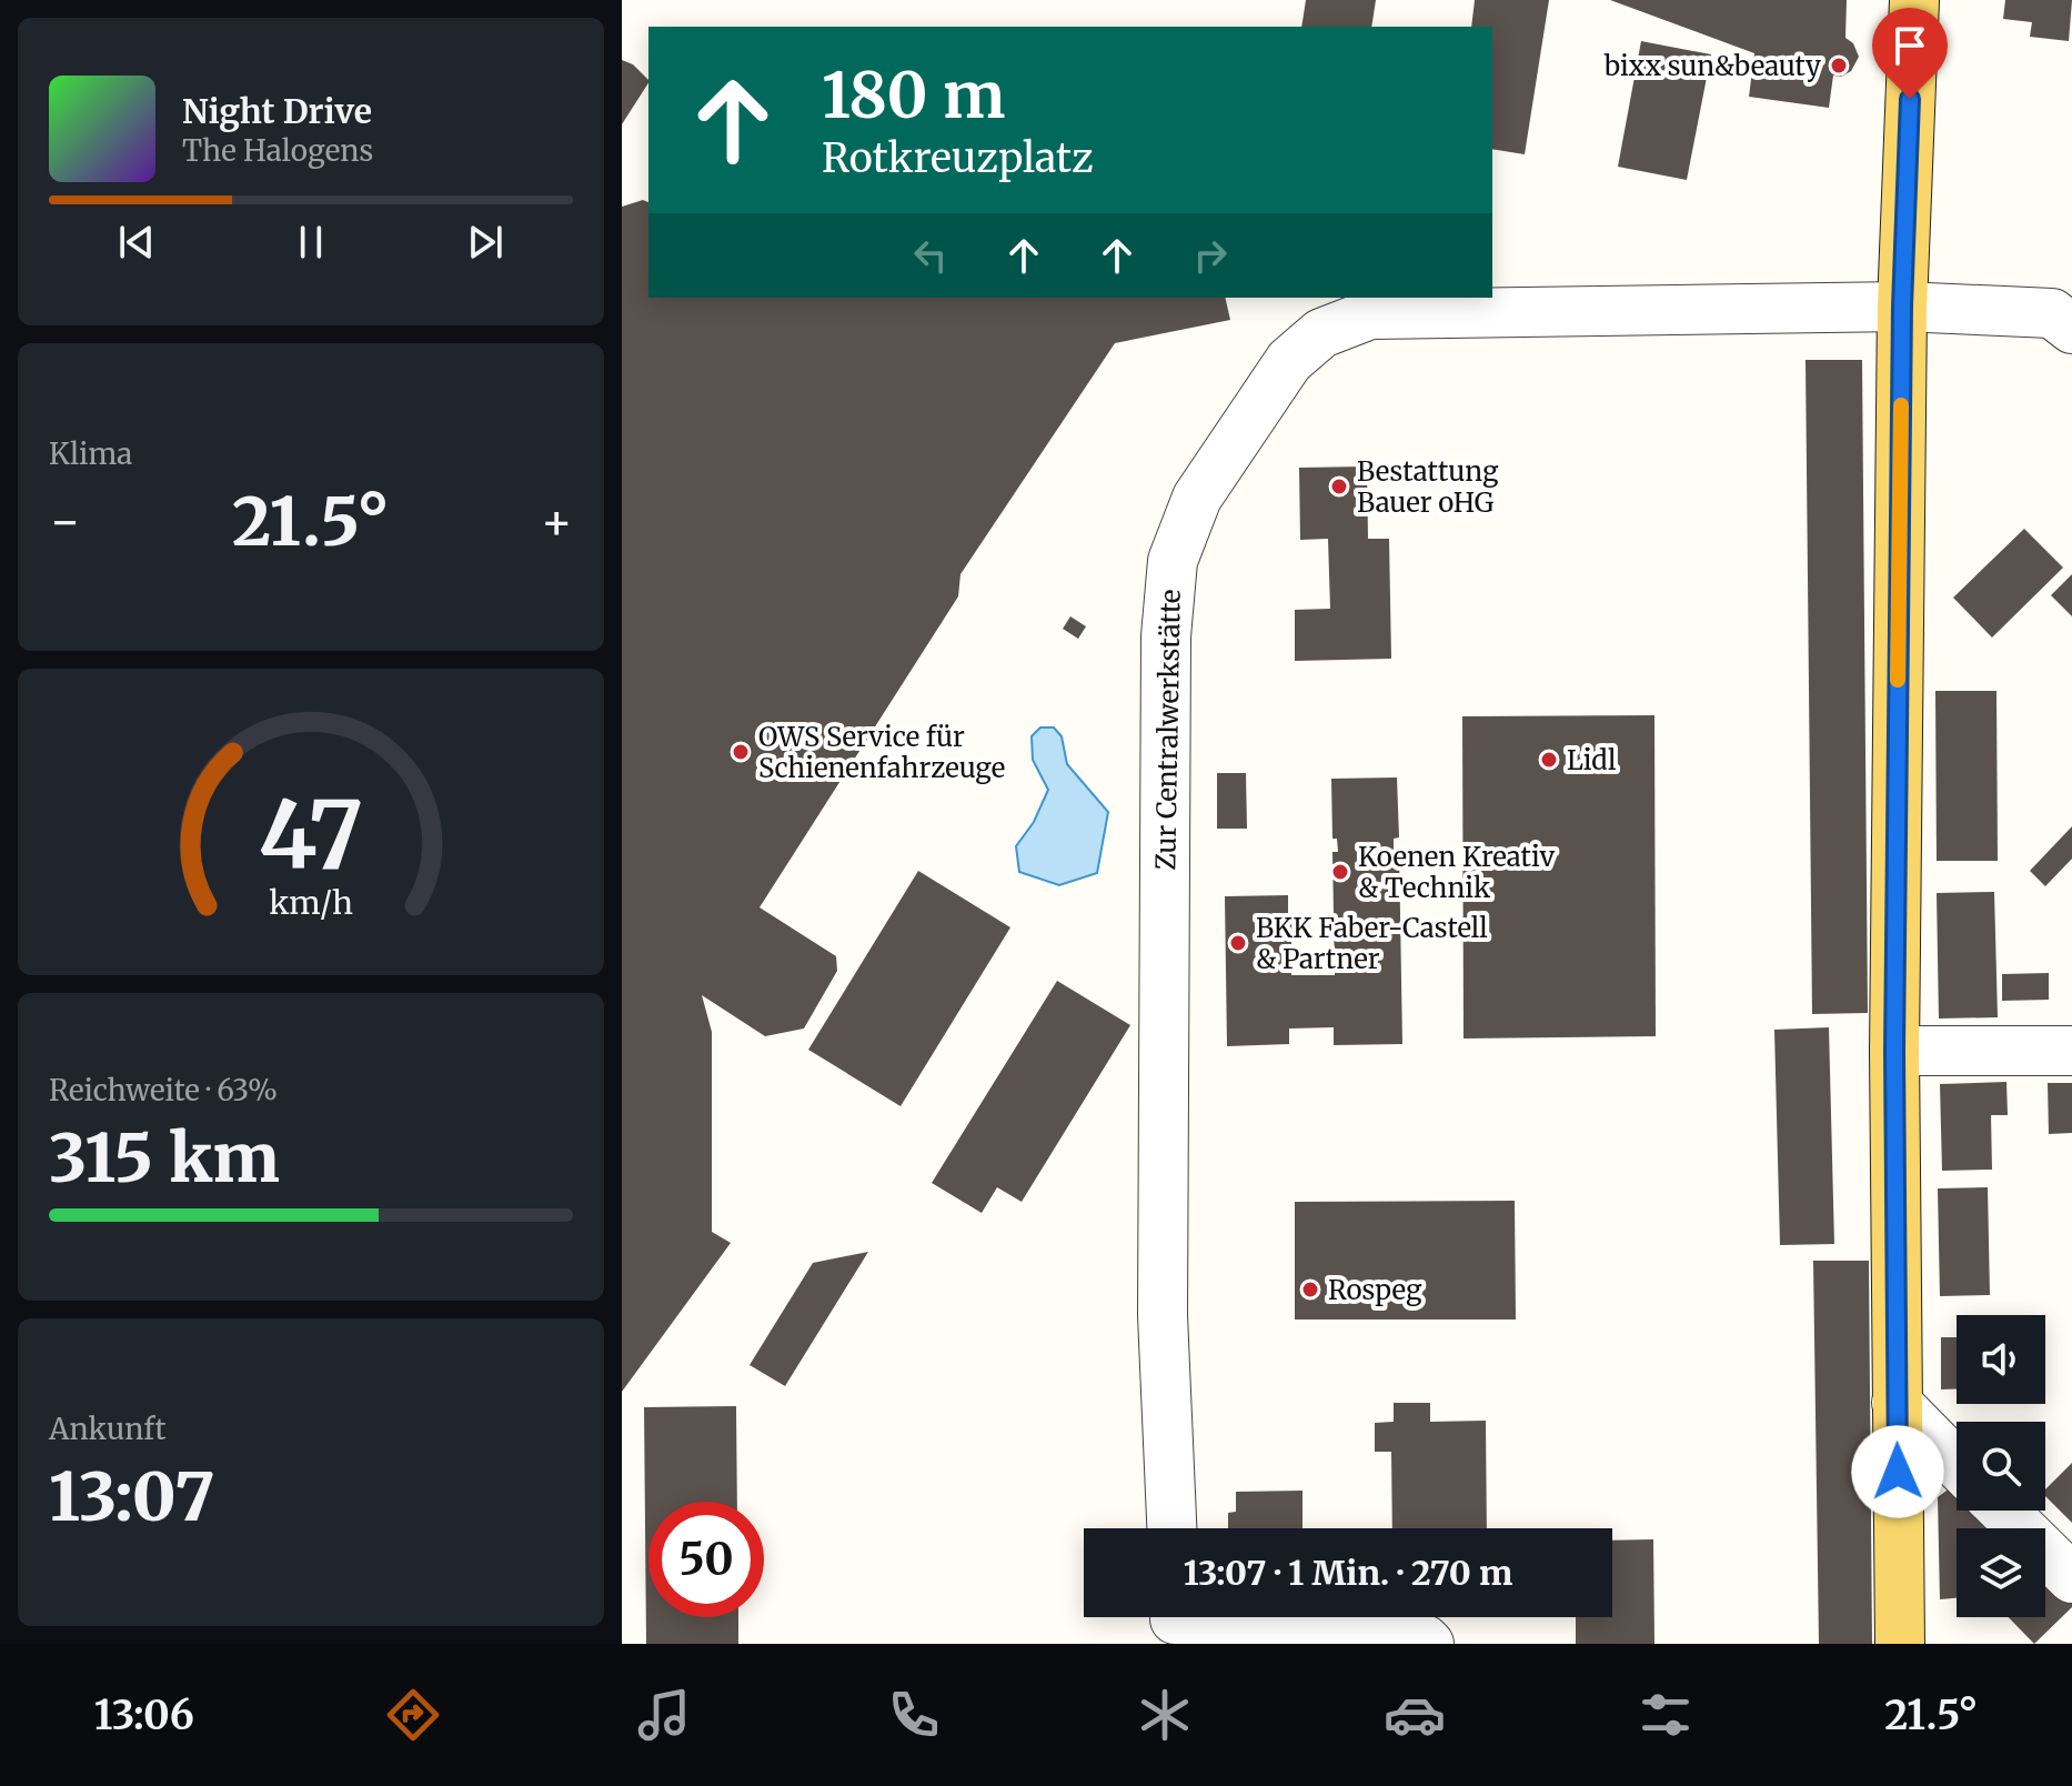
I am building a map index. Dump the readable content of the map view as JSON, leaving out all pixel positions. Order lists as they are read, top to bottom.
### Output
{
  "streets": {
    "street": ["Zur Centralwerkstätte"]
  },
  "places": [
    "bixx sun&beauty",
    "Bestattung Bauer oHG",
    "OWS Service für Schienenfahrzeuge",
    "Lidl",
    "Koenen Kreativ & Technik",
    "BKK Faber-Castell & Partner",
    "Rospeg"
  ],
  "page": {
    "turn": ["180 m", "Rotkreuzplatz"],
    "song": ["Night Drive", "The Halogens"],
    "tile": [
      "Klima",
      ["Reichweite · 63%", "315 km"],
      ["Ankunft", "13:07"]
    ],
    "heat": ["−", "21.5°", "+"],
    "limit": "50",
    "trip": "13:07 · 1 Min. · 270 m",
    "tabs": ["13:06", "21.5°"],
    "gauge": ["47", "km/h"]
  }
}
